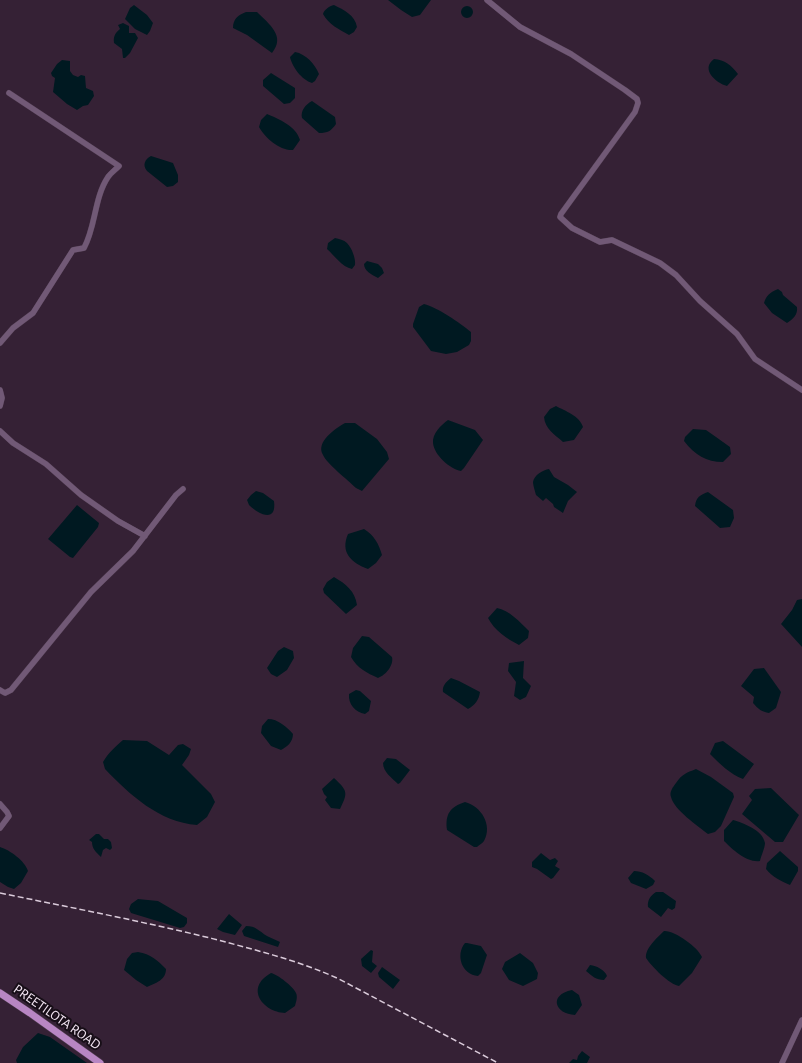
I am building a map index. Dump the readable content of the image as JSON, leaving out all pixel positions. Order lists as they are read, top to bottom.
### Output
{
  "streets": {
    "main road": ["PREETILOTA ROAD"]
  }
}
